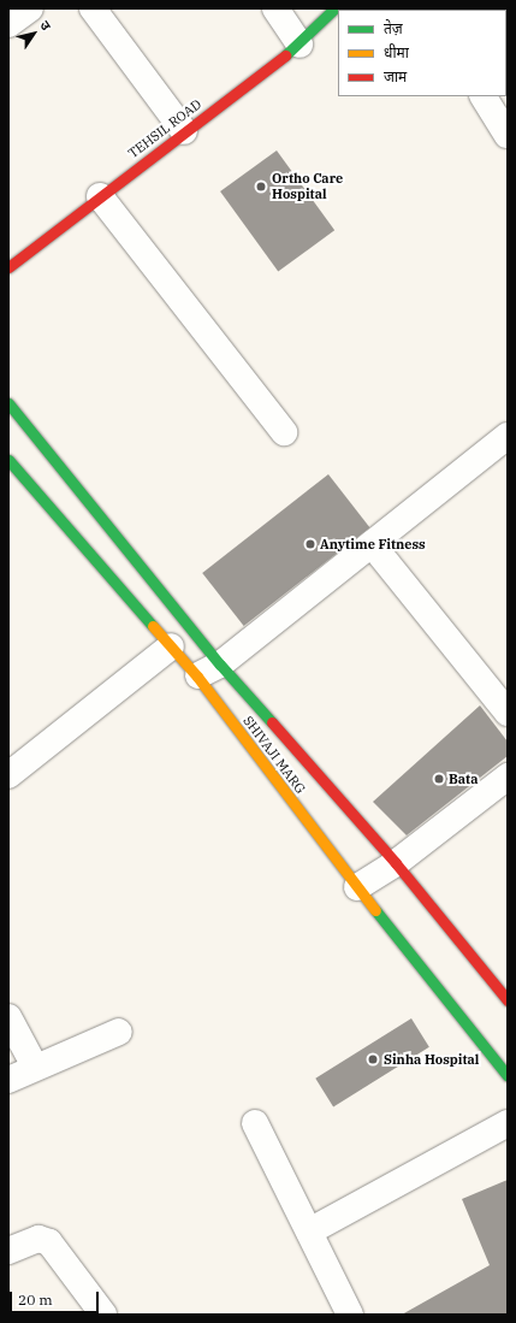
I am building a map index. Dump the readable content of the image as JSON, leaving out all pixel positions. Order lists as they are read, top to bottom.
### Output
{
  "streets": {
    "main road": ["TEHSIL ROAD", "SHIVAJI MARG"]
  },
  "places": [
    "Ortho Care Hospital",
    "Anytime Fitness",
    "Bata",
    "Sinha Hospital"
  ],
  "legend": ["तेज़", "धीमा", "जाम"],
  "scale_bar": "20 m",
  "north": "top right"
}
